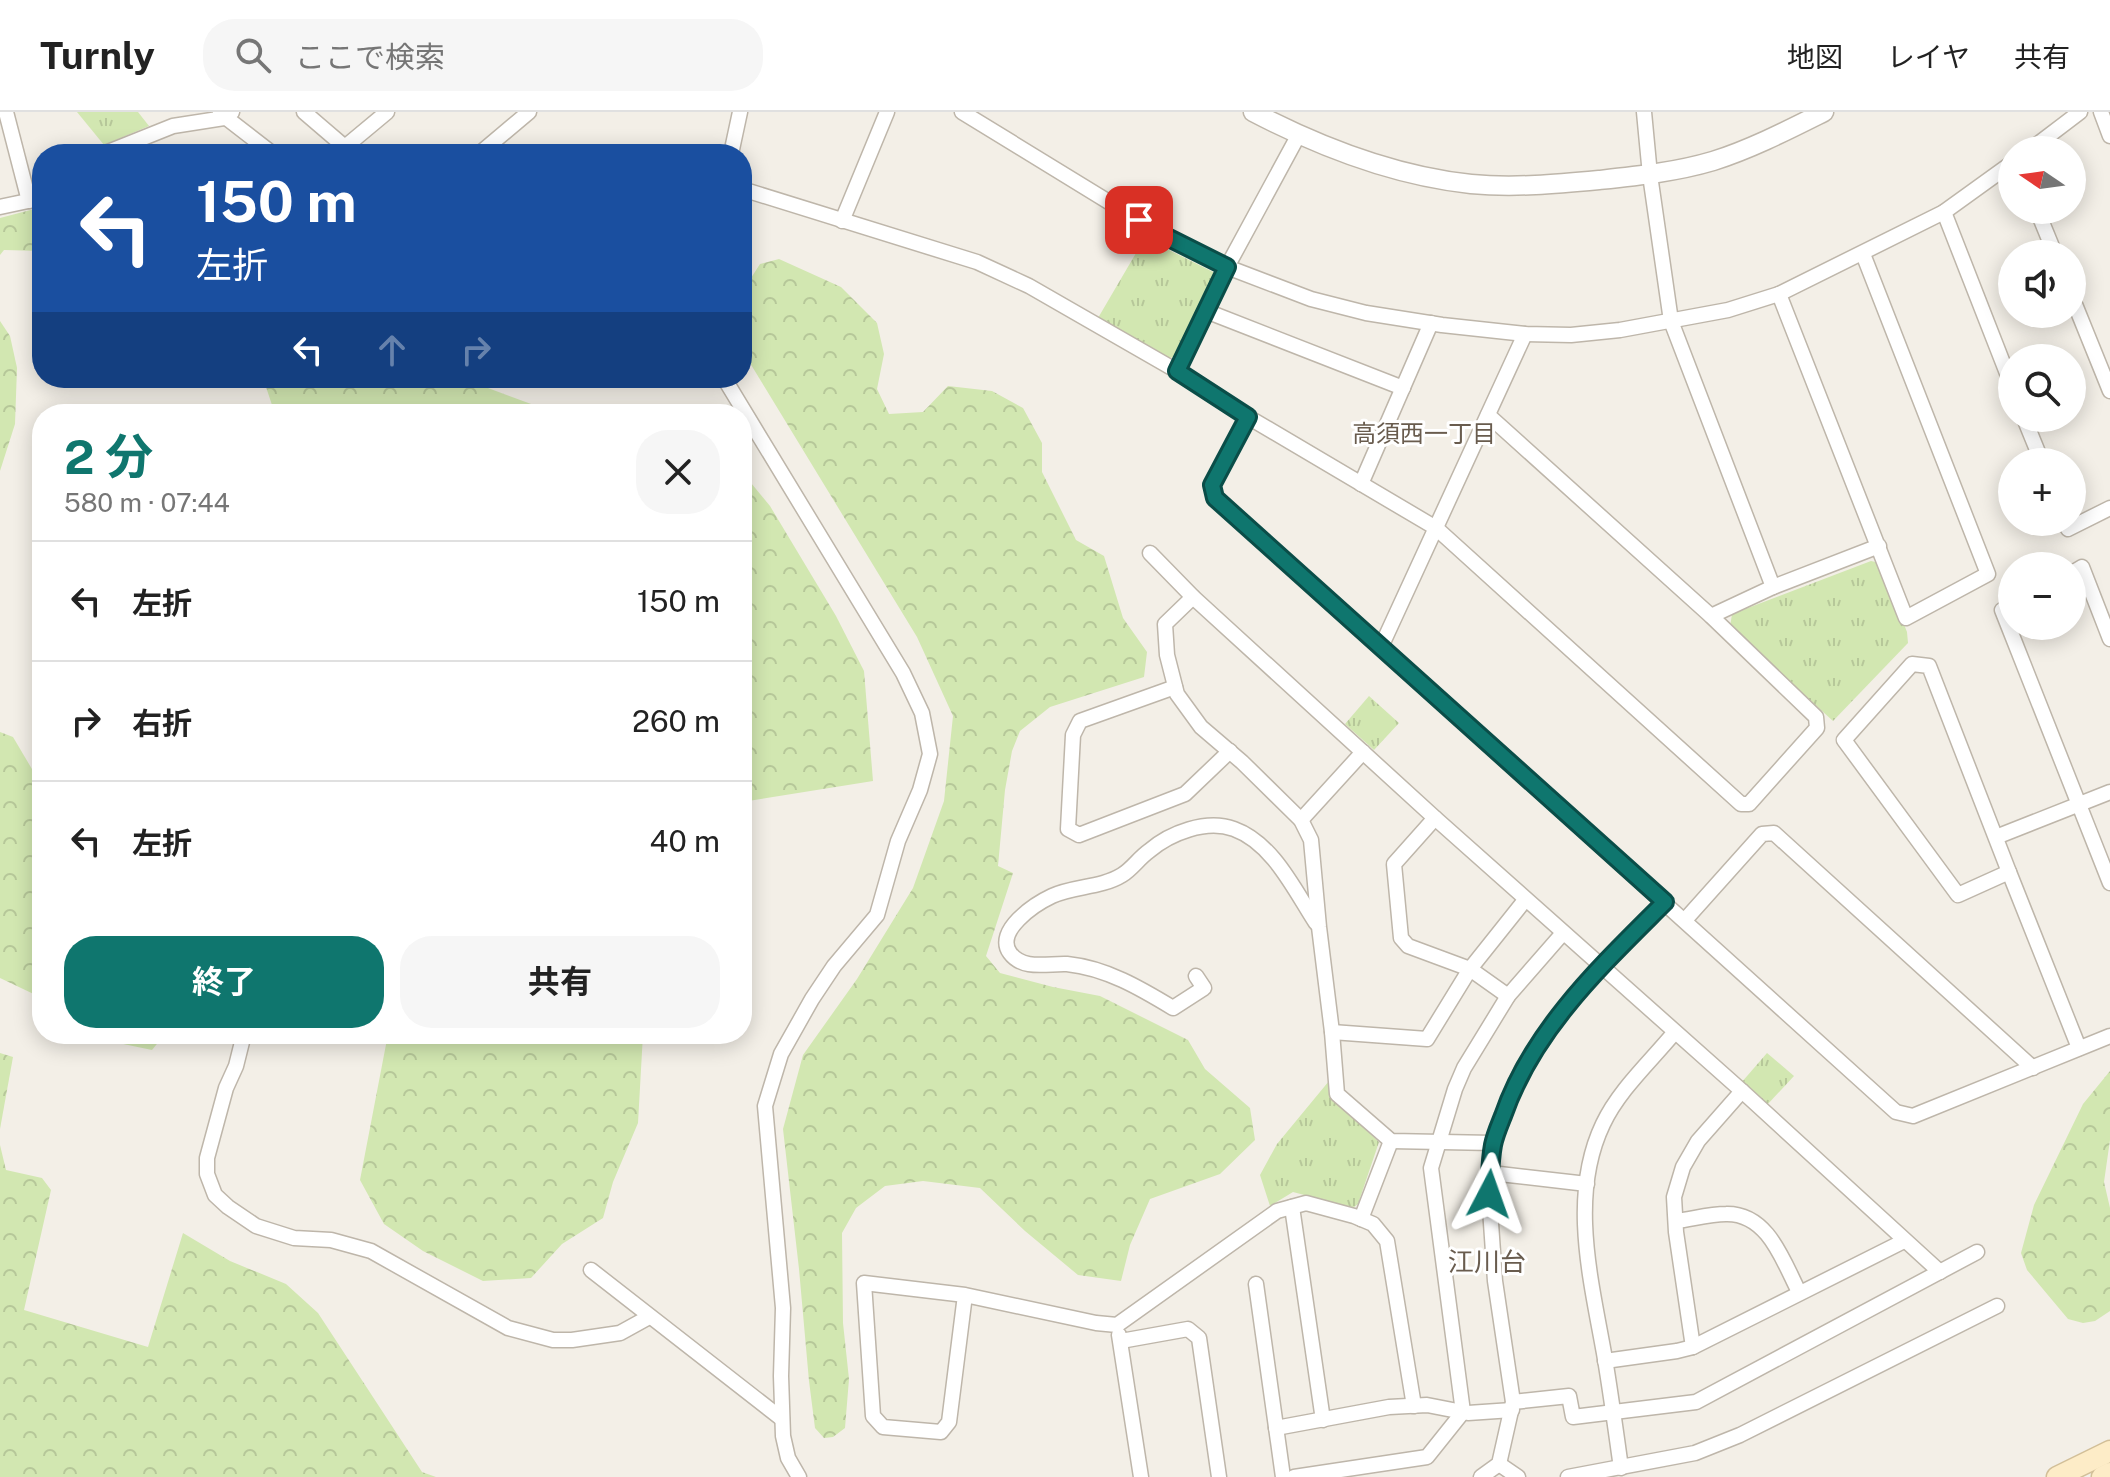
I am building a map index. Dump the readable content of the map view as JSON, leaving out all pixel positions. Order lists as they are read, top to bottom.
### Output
{
  "districts": ["高須西一丁目", "江川台"],
  "north": "left",
  "page": {
    "header": "Turnly",
    "search": "ここで検索",
    "nav": ["地図", "レイヤ", "共有"],
    "map_buttons": ["+", "−"],
    "turn": ["150 m", "左折"],
    "heading": ["2 分", "580 m · 07:44"],
    "list": [
      {
        "name": "左折",
        "value": "150 m"
      },
      {
        "name": "右折",
        "value": "260 m"
      },
      {
        "name": "左折",
        "value": "40 m"
      }
    ],
    "buttons": ["終了", "共有"]
  }
}
